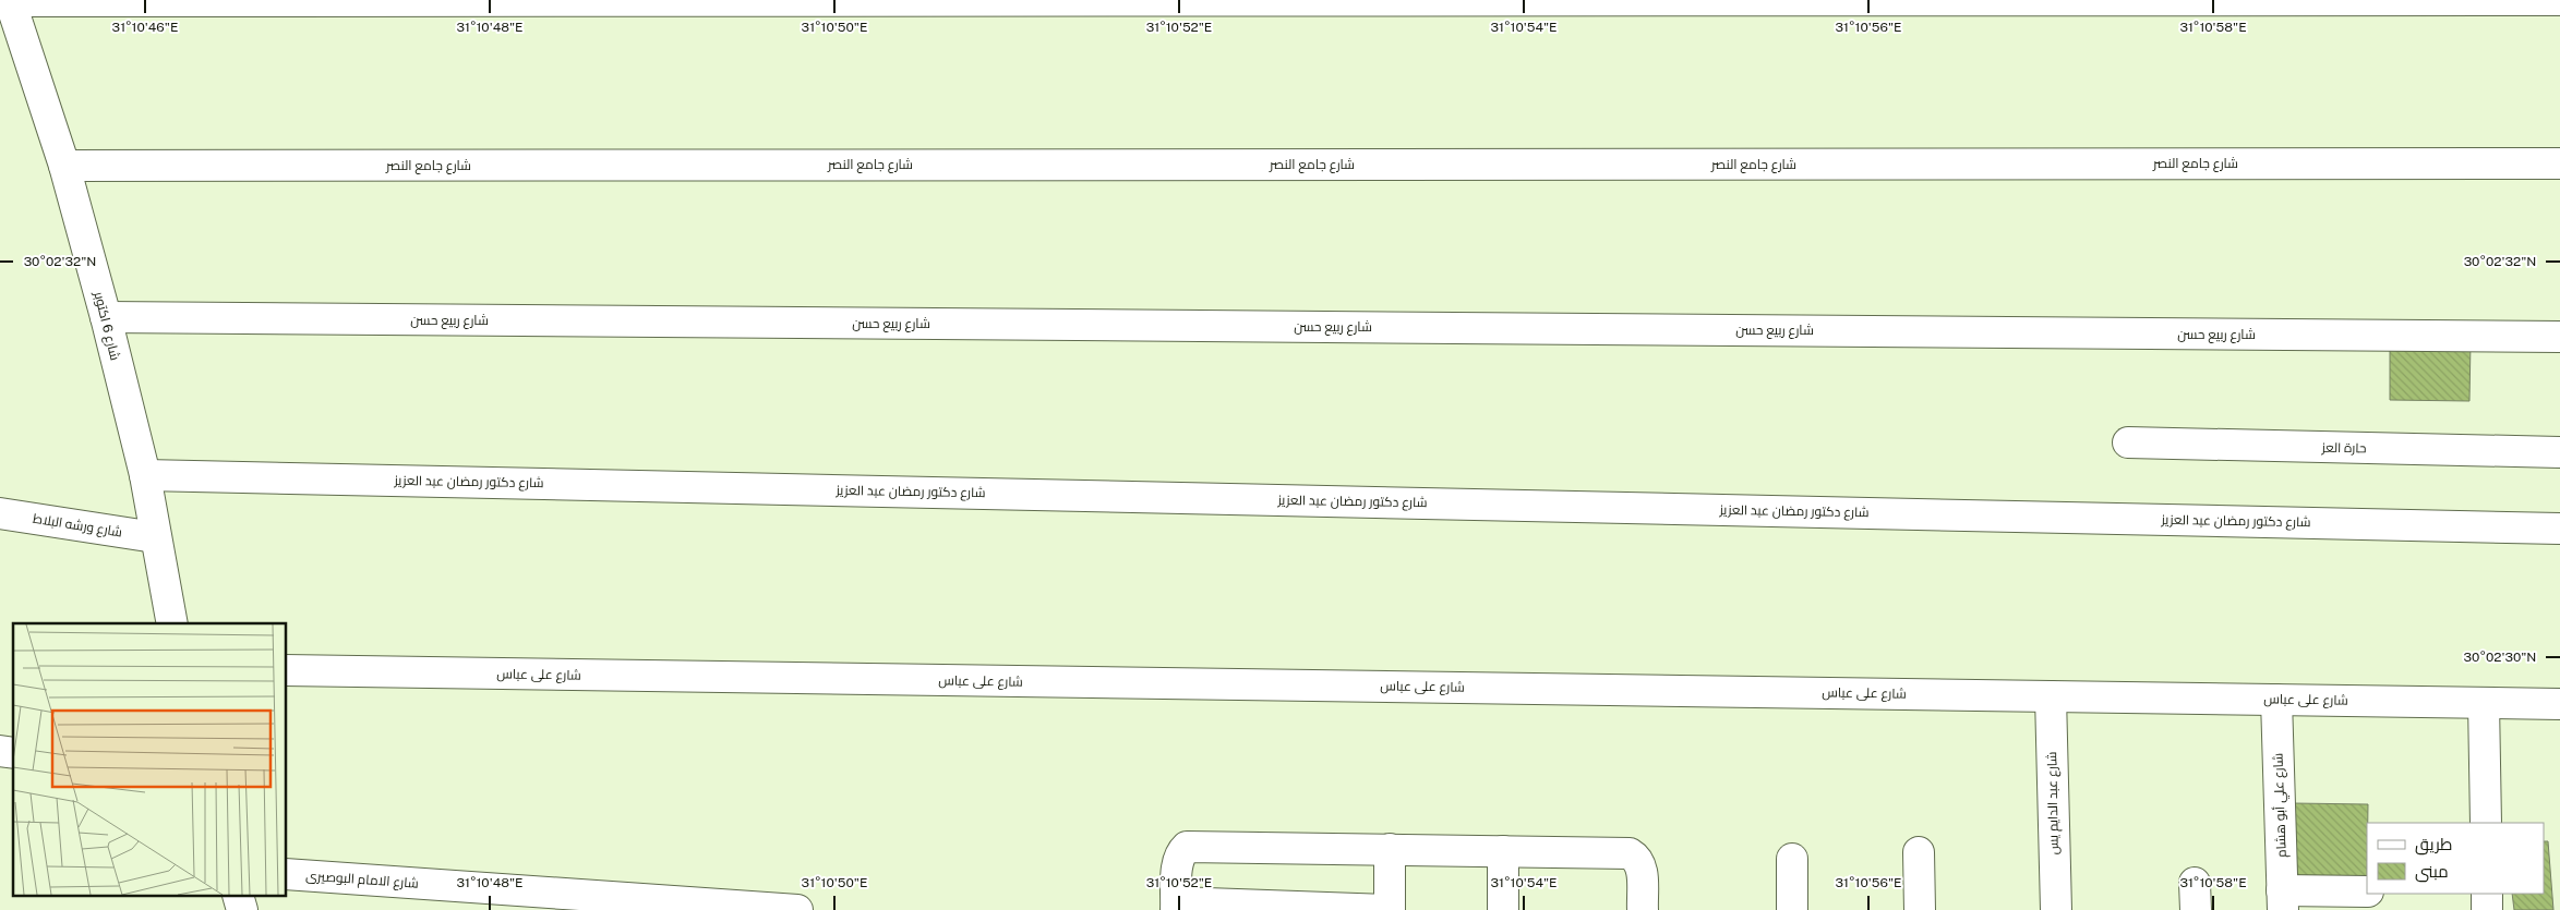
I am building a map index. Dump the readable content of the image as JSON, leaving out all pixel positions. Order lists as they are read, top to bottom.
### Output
{
  "streets": {
    "street": [
      "شارع جامع النصر",
      "شارع ربيع حسن",
      "شارع 6 اكتوبر",
      "حارة العز",
      "شارع دكتور رمضان عبد العزيز",
      "شارع ورشه البلاط",
      "شارع على عباس",
      "شارع عبد الدايم يس",
      "شارع علي أبو هشام",
      "شارع الامام البوصيرى"
    ]
  },
  "crossings": [
    ["شارع جامع النصر", "شارع 6 اكتوبر"],
    ["شارع ربيع حسن", "شارع 6 اكتوبر"],
    ["شارع 6 اكتوبر", "شارع دكتور رمضان عبد العزيز"],
    ["شارع 6 اكتوبر", "شارع ورشه البلاط"],
    ["شارع على عباس", "شارع عبد الدايم يس"],
    ["شارع على عباس", "شارع علي أبو هشام"]
  ],
  "legend": ["طريق", "مبنى"],
  "coordinates": [
    "31°10'46\"E",
    "31°10'48\"E",
    "31°10'50\"E",
    "31°10'52\"E",
    "31°10'54\"E",
    "31°10'56\"E",
    "31°10'58\"E",
    "30°02'32\"N",
    "30°02'30\"N"
  ]
}
